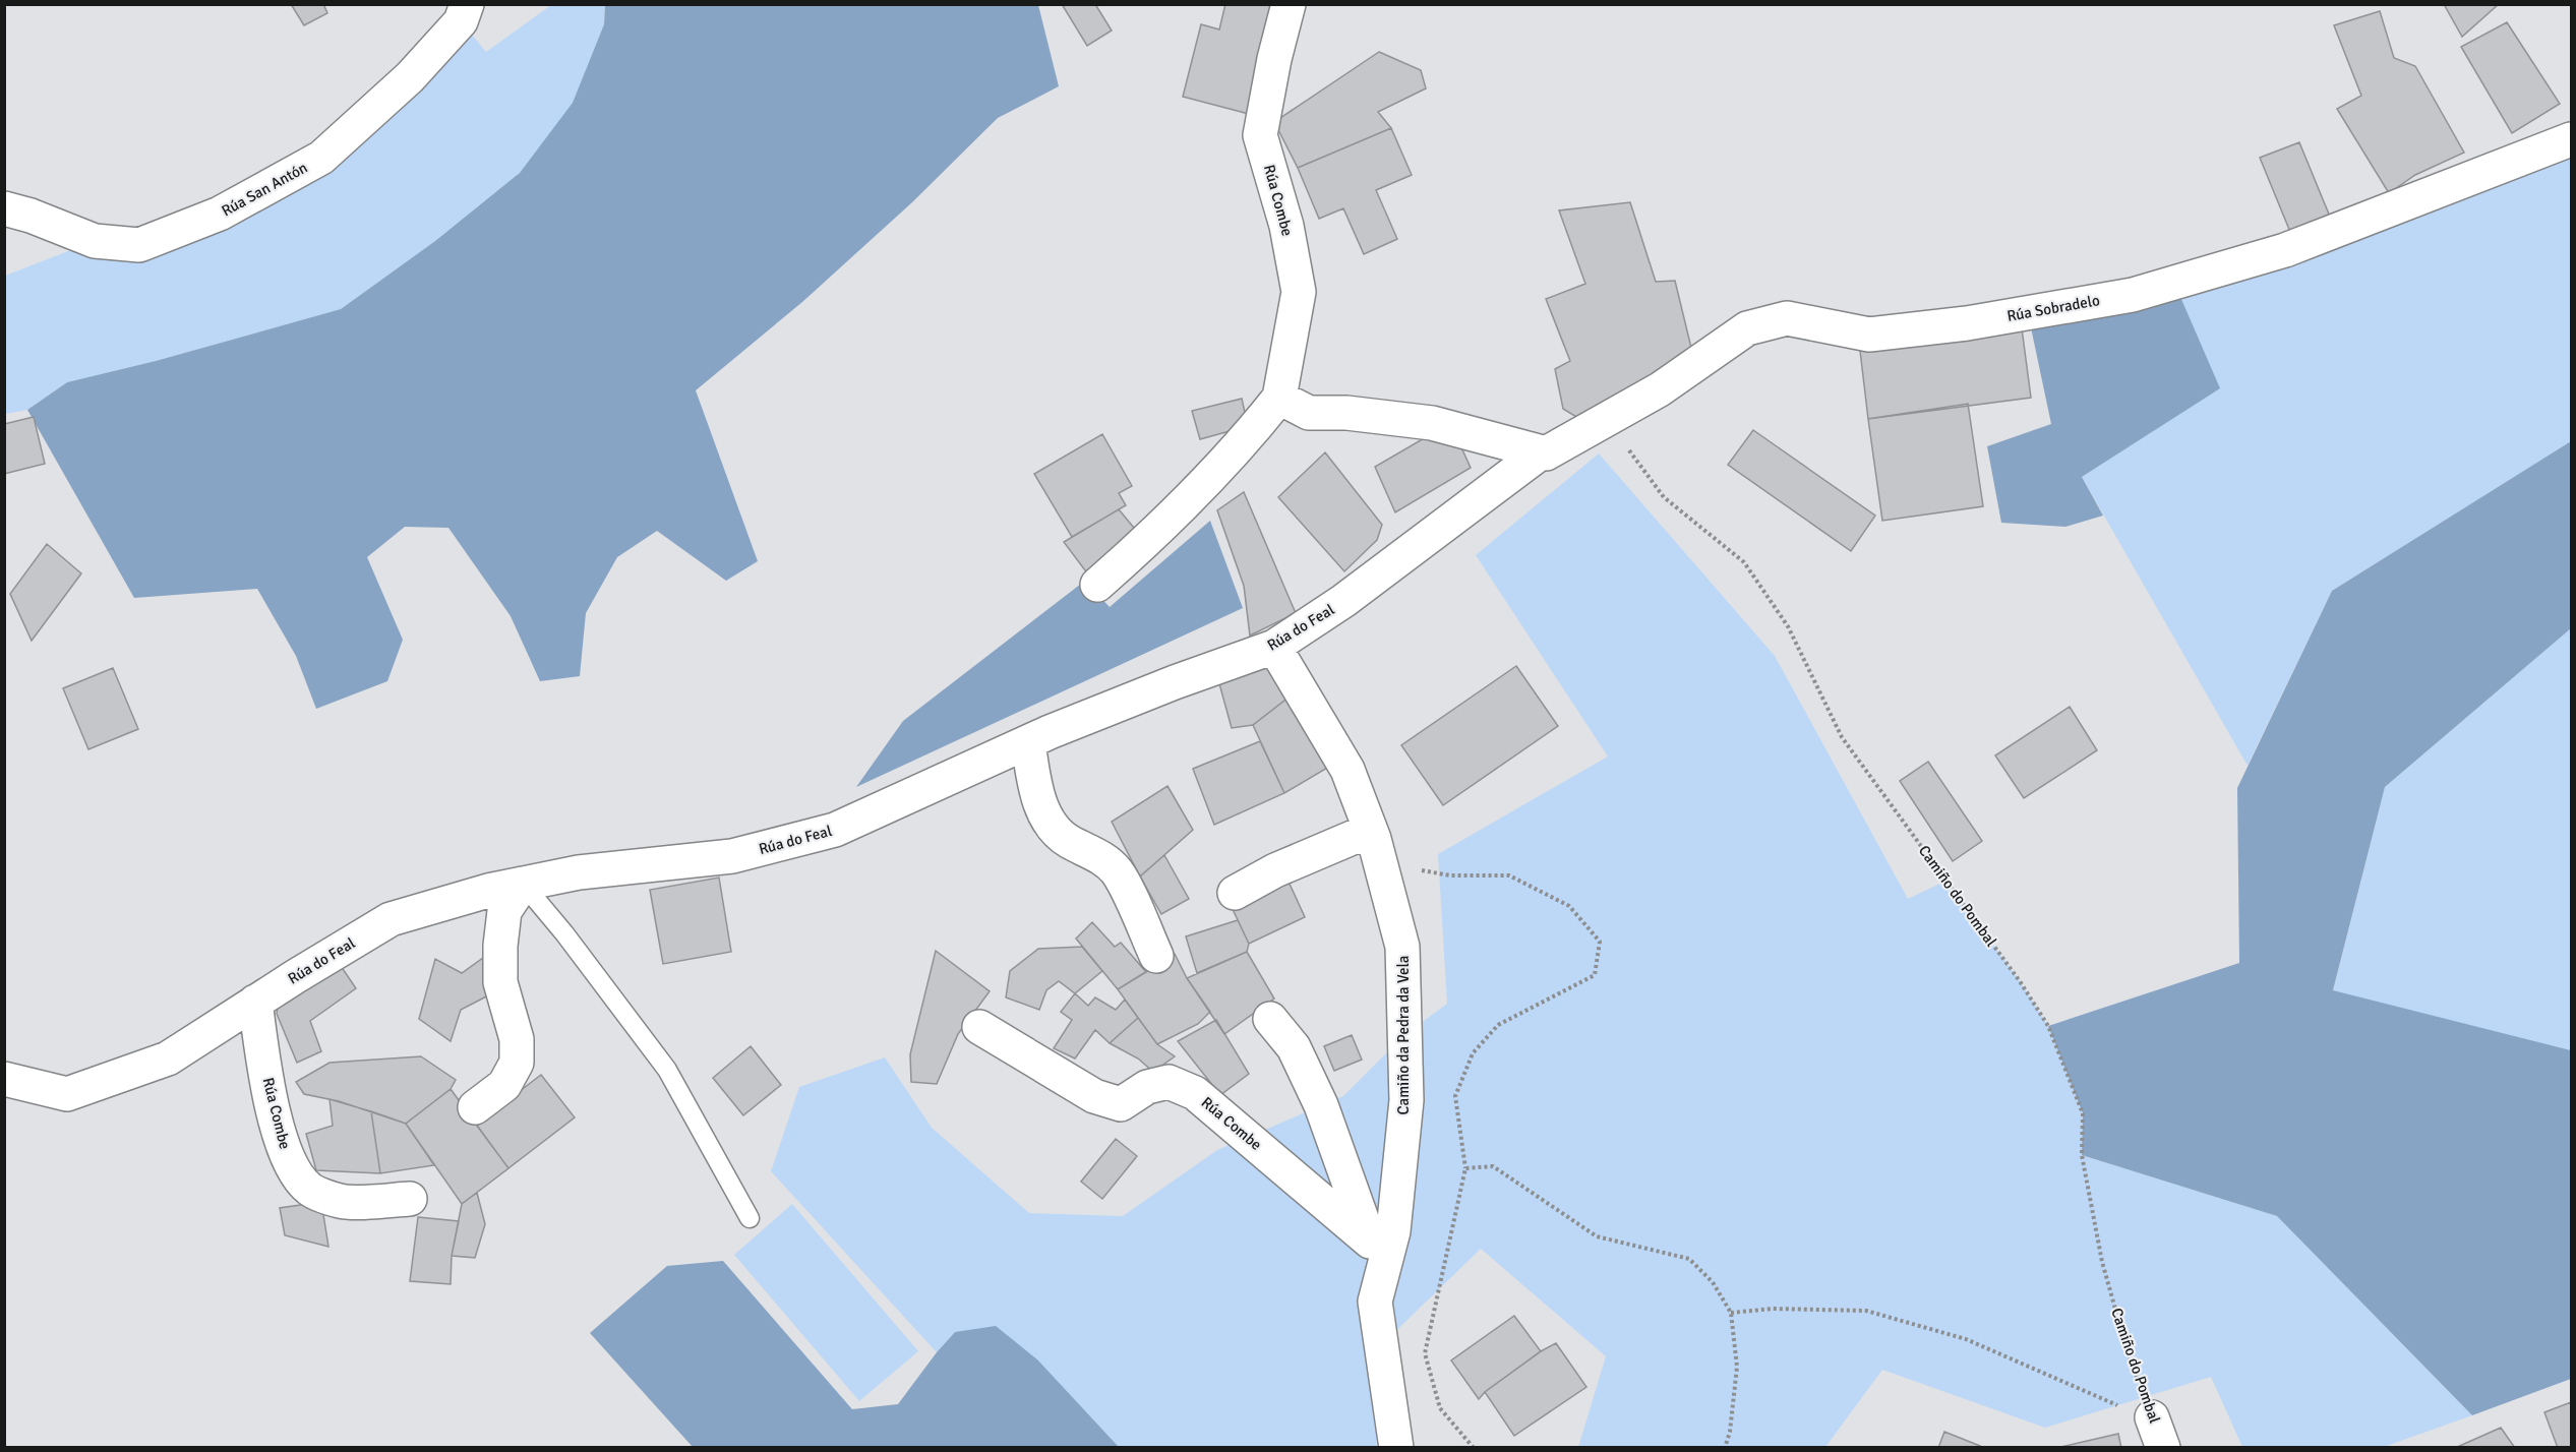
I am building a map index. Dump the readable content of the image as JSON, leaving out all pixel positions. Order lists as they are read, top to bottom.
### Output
{
  "streets": {
    "street": [
      "Rúa San Antón",
      "Rúa Combe",
      "Rúa Sobradelo",
      "Rúa do Feal",
      "Camiño da Pedra da Vela"
    ],
    "path": ["Camiño do Pombal"]
  },
  "crossings": [
    ["Rúa Combe", "Rúa do Feal"],
    ["Rúa Combe", "Camiño da Pedra da Vela"],
    ["Rúa Sobradelo", "Rúa do Feal"],
    ["Rúa Sobradelo", "Camiño do Pombal"],
    ["Rúa do Feal", "Camiño da Pedra da Vela"]
  ]
}
